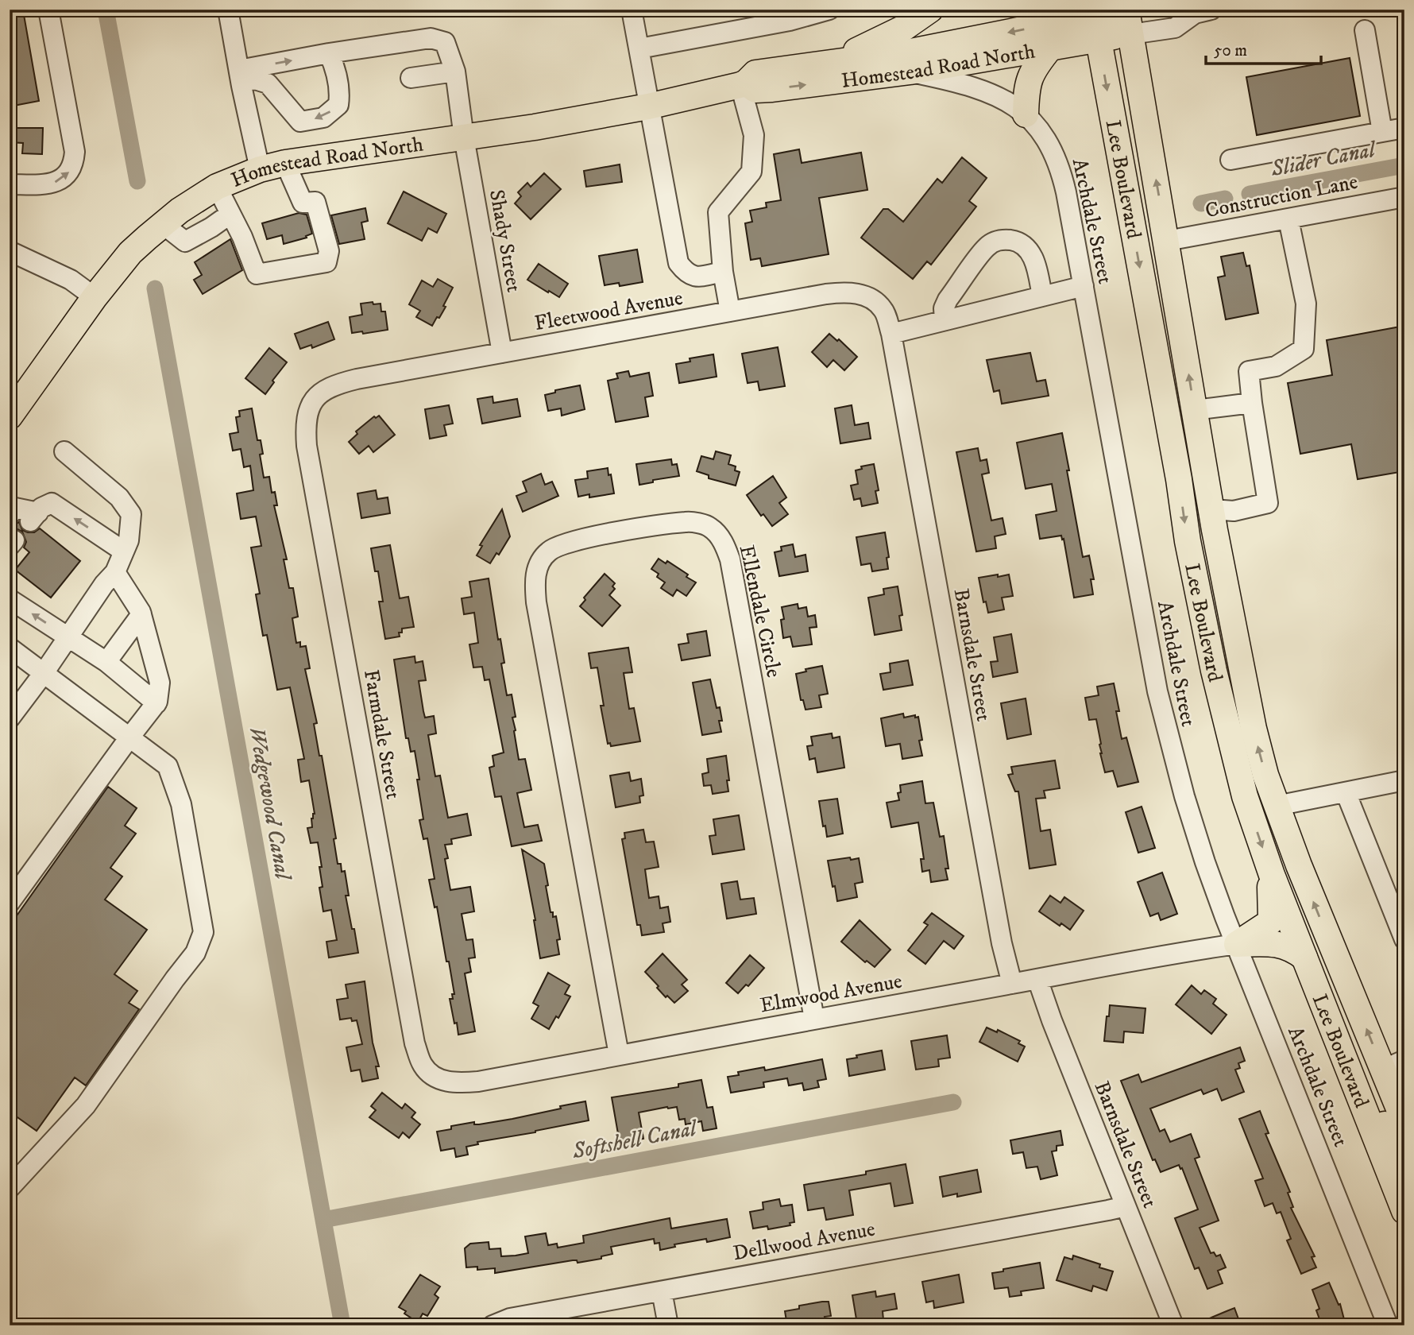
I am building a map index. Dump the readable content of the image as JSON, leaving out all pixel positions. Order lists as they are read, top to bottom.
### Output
{
  "streets": {
    "main road": ["Homestead Road North", "Lee Boulevard"],
    "street": [
      "Construction Lane",
      "Archdale Street",
      "Shady Street",
      "Fleetwood Avenue",
      "Ellendale Circle",
      "Barnsdale Street",
      "Farmdale Street",
      "Elmwood Avenue",
      "Dellwood Avenue"
    ]
  },
  "crossings": [
    ["Homestead Road North", "Lee Boulevard"],
    ["Homestead Road North", "Archdale Street"],
    ["Homestead Road North", "Shady Street"],
    ["Lee Boulevard", "Construction Lane"],
    ["Archdale Street", "Elmwood Avenue"],
    ["Shady Street", "Fleetwood Avenue"],
    ["Fleetwood Avenue", "Barnsdale Street"],
    ["Fleetwood Avenue", "Farmdale Street"],
    ["Ellendale Circle", "Elmwood Avenue"],
    ["Barnsdale Street", "Elmwood Avenue"],
    ["Barnsdale Street", "Dellwood Avenue"],
    ["Farmdale Street", "Elmwood Avenue"]
  ],
  "water": ["Slider Canal", "Wedgewood Canal", "Softshell Canal"],
  "scale_bar": "50 m"
}
